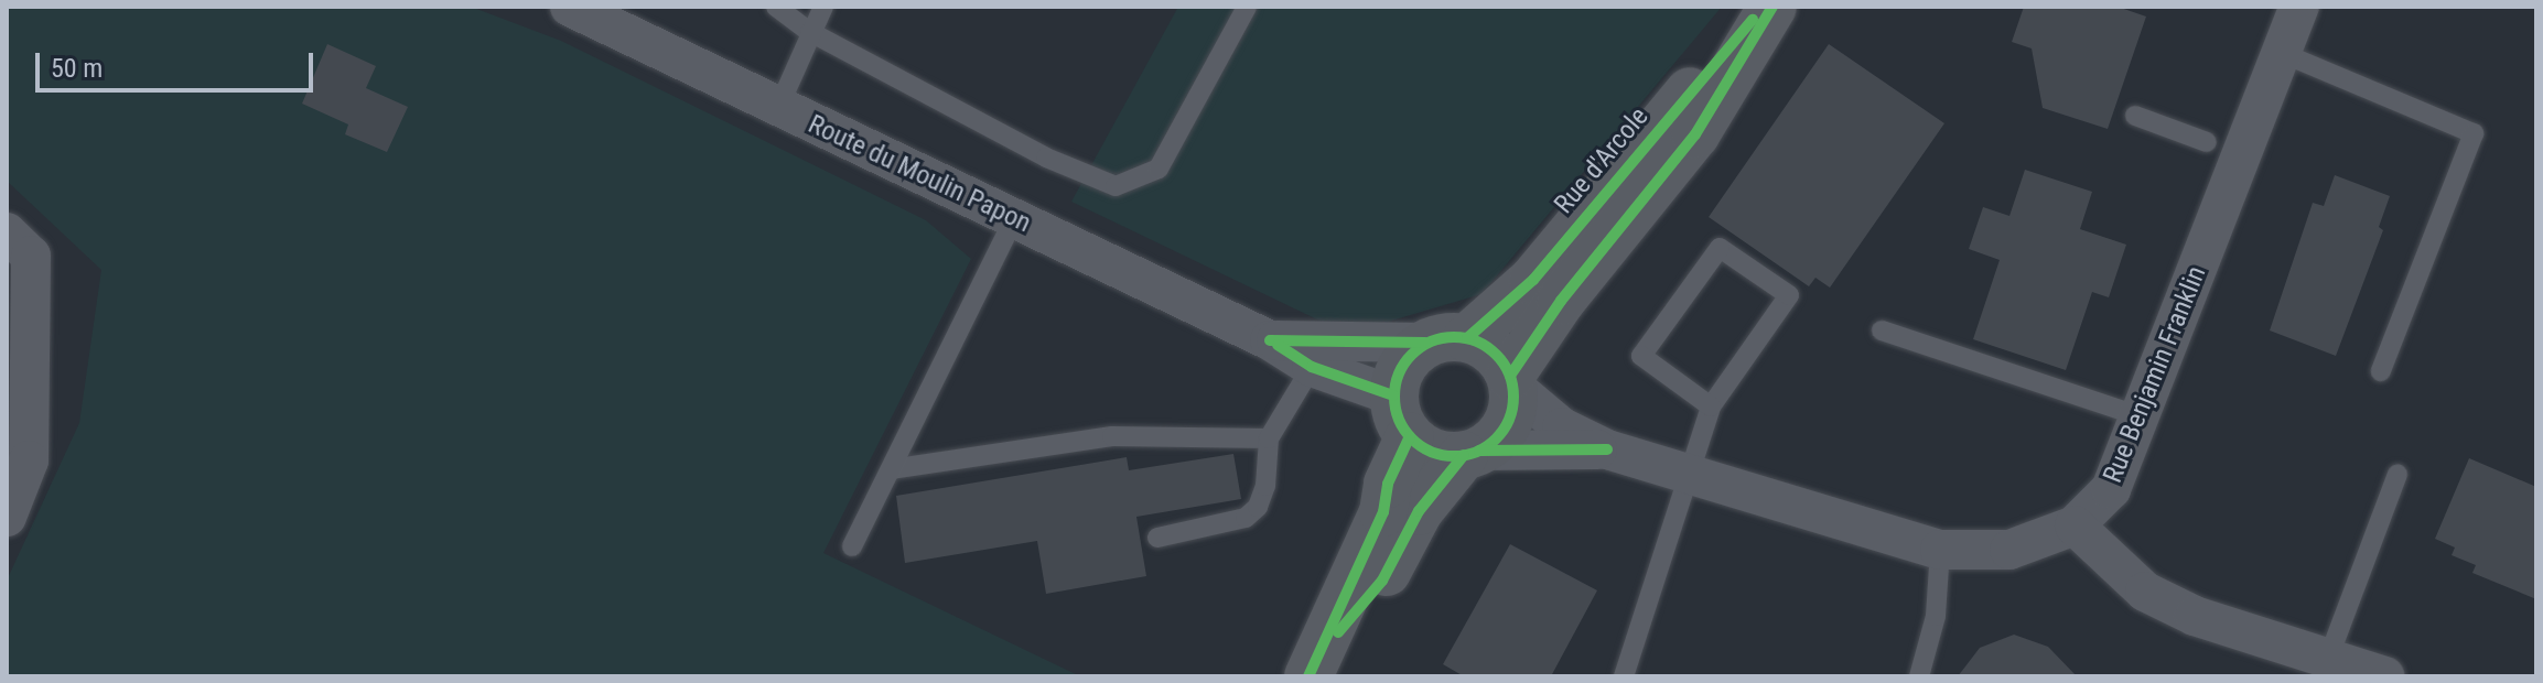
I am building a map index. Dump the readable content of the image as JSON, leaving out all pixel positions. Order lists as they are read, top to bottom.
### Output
{
  "streets": {
    "main road": ["Rue d'Arcole"],
    "street": ["Route du Moulin Papon", "Rue Benjamin Franklin"]
  },
  "crossings": [
    ["Rue d'Arcole", "Route du Moulin Papon"]
  ],
  "scale_bar": "50 m"
}
